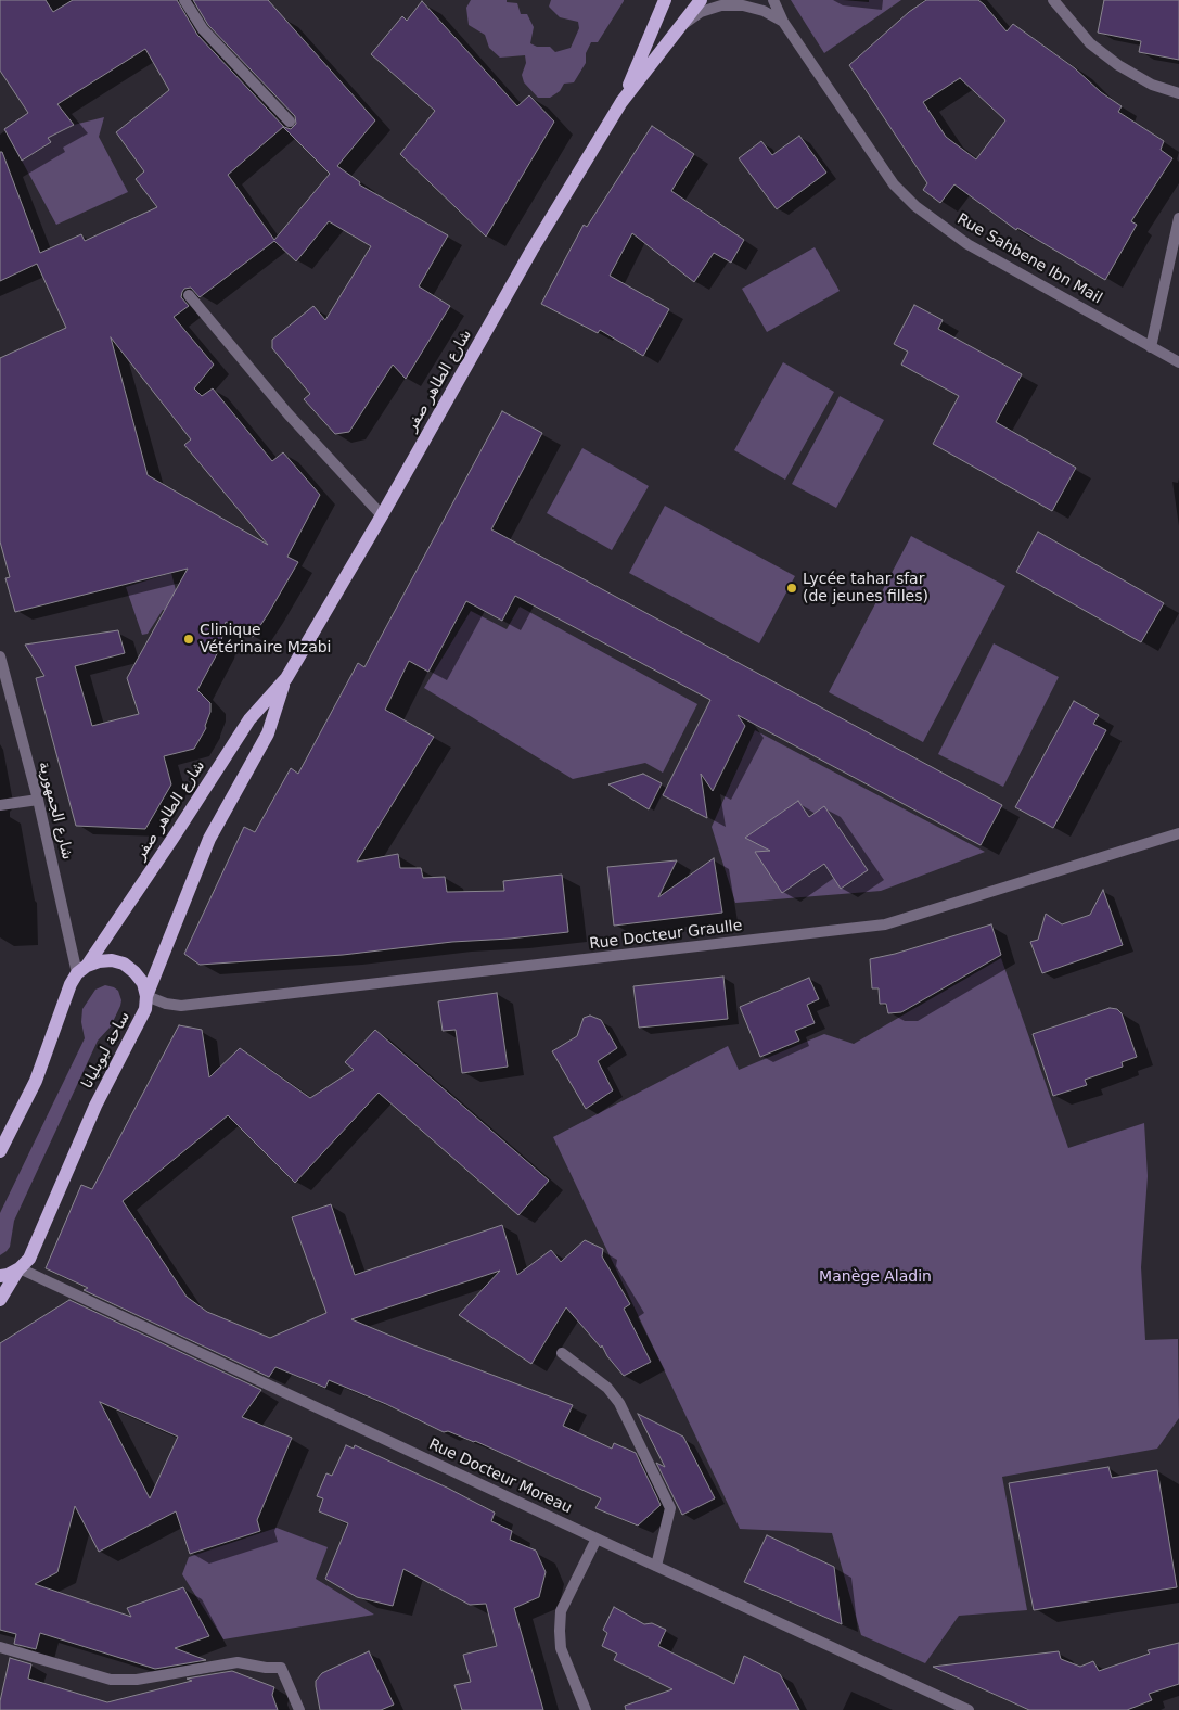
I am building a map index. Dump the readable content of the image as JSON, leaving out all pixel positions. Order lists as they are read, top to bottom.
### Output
{
  "streets": {
    "main road": ["شارع الطاهر صفر", "ساحة ليوبليانا"],
    "street": [
      "Rue Sahbene Ibn Mail",
      "شارع الجمهورية",
      "Rue Docteur Graulle",
      "Rue Docteur Moreau"
    ]
  },
  "crossings": [
    ["شارع الطاهر صفر", "شارع الجمهورية"],
    ["شارع الطاهر صفر", "Rue Docteur Graulle"],
    ["شارع الطاهر صفر", "ساحة ليوبليانا"],
    ["Rue Docteur Graulle", "ساحة ليوبليانا"],
    ["ساحة ليوبليانا", "Rue Docteur Moreau"]
  ],
  "parks": ["Manège Aladin"],
  "places": ["Lycée tahar sfar (de jeunes filles)", "Clinique Vétérinaire Mzabi"]
}
